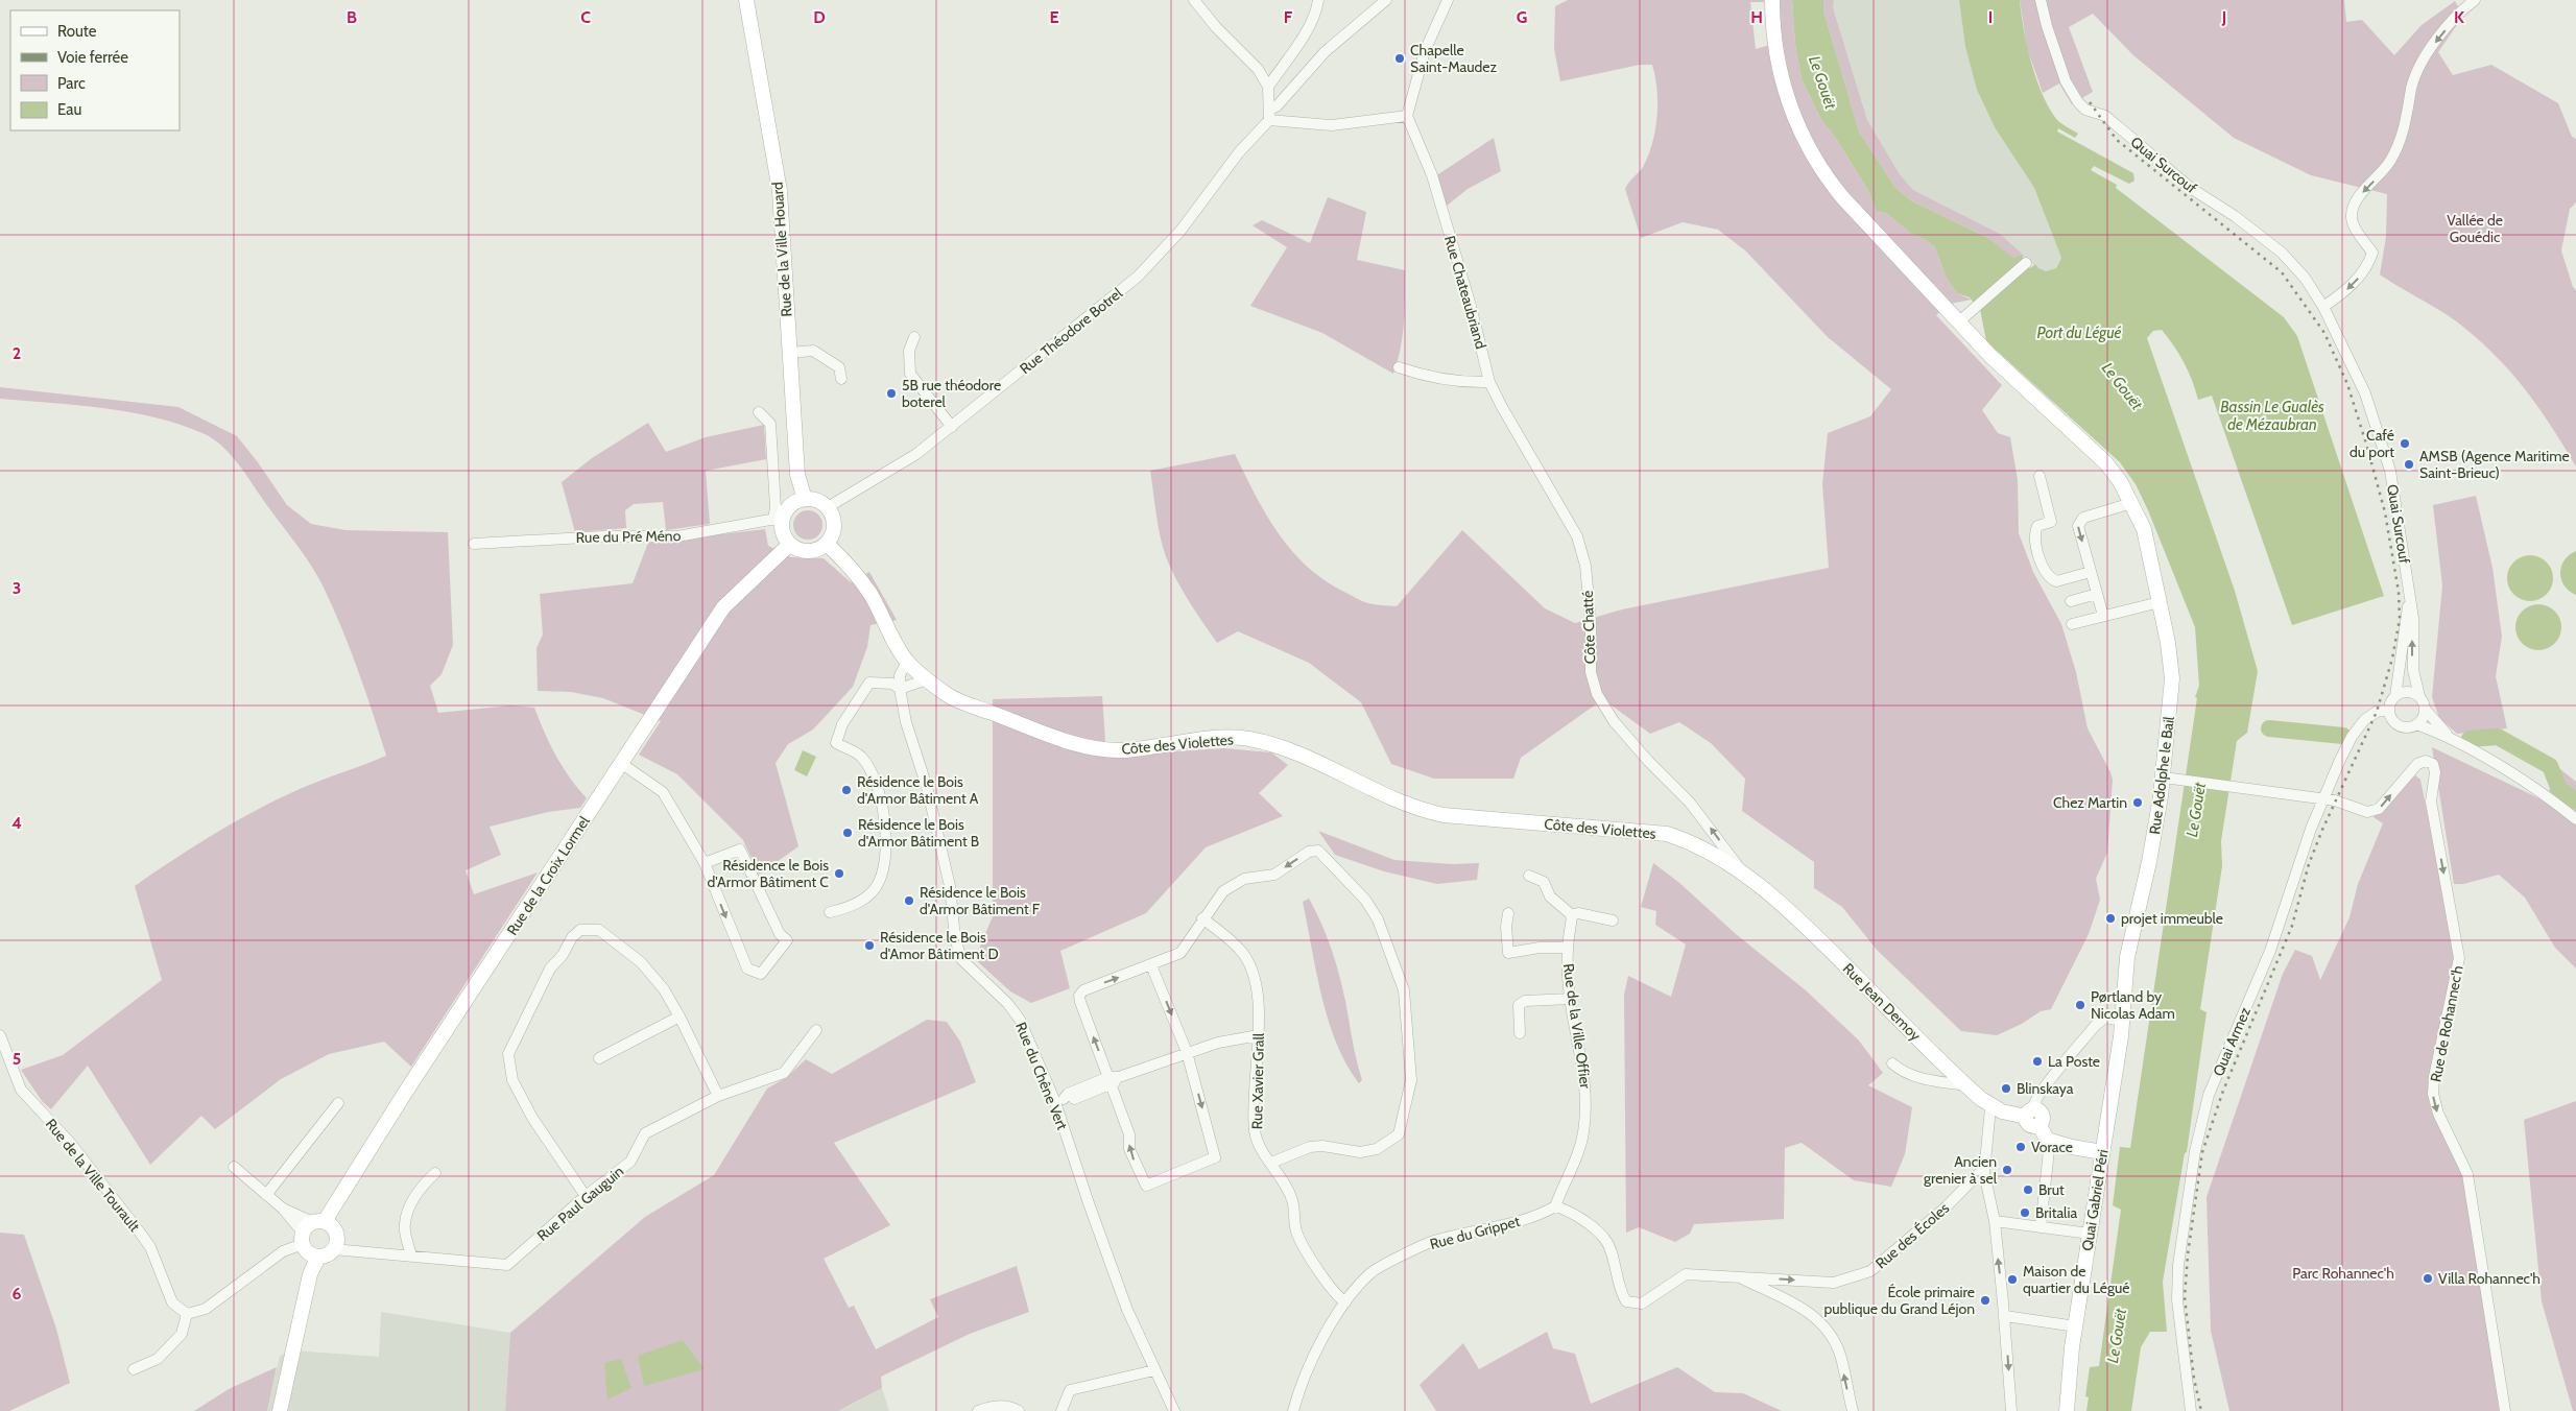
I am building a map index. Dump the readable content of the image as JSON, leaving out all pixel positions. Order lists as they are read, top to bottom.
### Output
{
  "streets": {
    "street": [
      "Quai Surcouf",
      "Rue de la Ville Houard",
      "Rue Chateaubriand",
      "Rue Théodore Botrel",
      "Rue du Pré Méno",
      "Côte Chatté",
      "Côte des Violettes",
      "Rue Adolphe le Bail",
      "Rue de la Croix Lormel",
      "Rue Jean Demoy",
      "Rue de Rohannec'h",
      "Rue de la Ville Offier",
      "Quai Armez",
      "Rue du Chêne Vert",
      "Rue Xavier Grall",
      "Rue de la Ville Tourault",
      "Quai Gabriel Péri",
      "Rue Paul Gauguin",
      "Rue du Grippet",
      "Rue des Écoles"
    ]
  },
  "crossings": [
    ["Quai Surcouf", "Quai Armez"],
    ["Rue de la Ville Houard", "Rue Théodore Botrel"],
    ["Rue de la Ville Houard", "Rue du Pré Méno"],
    ["Rue de la Ville Houard", "Côte des Violettes"],
    ["Rue de la Ville Houard", "Rue de la Croix Lormel"],
    ["Rue Chateaubriand", "Côte Chatté"],
    ["Rue Théodore Botrel", "Rue du Pré Méno"],
    ["Rue Théodore Botrel", "Côte des Violettes"],
    ["Rue Théodore Botrel", "Rue de la Croix Lormel"],
    ["Rue du Pré Méno", "Côte des Violettes"],
    ["Rue du Pré Méno", "Rue de la Croix Lormel"],
    ["Côte Chatté", "Côte des Violettes"],
    ["Côte Chatté", "Rue Jean Demoy"],
    ["Côte des Violettes", "Rue de la Croix Lormel"],
    ["Côte des Violettes", "Rue Jean Demoy"],
    ["Côte des Violettes", "Rue du Chêne Vert"],
    ["Rue Adolphe le Bail", "Quai Gabriel Péri"],
    ["Rue de la Croix Lormel", "Rue Paul Gauguin"],
    ["Rue de Rohannec'h", "Quai Armez"],
    ["Rue de la Ville Offier", "Rue du Grippet"],
    ["Rue de la Ville Offier", "Rue des Écoles"],
    ["Rue Xavier Grall", "Rue du Grippet"],
    ["Rue du Grippet", "Rue des Écoles"]
  ],
  "one_way": ["Côte Chatté", "Rue de Rohannec'h", "Rue des Écoles"],
  "water": ["Le Gouët", "Port du Légué", "Bassin Le Gualès de Mézaubran"],
  "parks": ["Vallée de Gouédic", "Parc Rohannec'h"],
  "places": [
    "Chapelle Saint-Maudez",
    "5B rue théodore boterel",
    "Café du port",
    "AMSB (Agence Maritime Saint-Brieuc)",
    "Résidence le Bois d'Armor Bâtiment A",
    "Chez Martin",
    "Résidence le Bois d'Armor Bâtiment B",
    "Résidence le Bois d'Armor Bâtiment C",
    "Résidence le Bois d'Armor Bâtiment F",
    "projet immeuble",
    "Résidence le Bois d'Amor Bâtiment D",
    "Pørtland by Nicolas Adam",
    "La Poste",
    "Blinskaya",
    "Vorace",
    "Ancien grenier à sel",
    "Brut",
    "Britalia",
    "Villa Rohannec'h",
    "Maison de quartier du Légué",
    "École primaire publique du Grand Léjon"
  ],
  "legend": [
    "Route",
    "Voie ferrée",
    "Parc",
    "Eau"
  ],
  "grid": {
    "columns": [
      "B",
      "C",
      "D",
      "E",
      "F",
      "G",
      "H",
      "I",
      "J",
      "K"
    ],
    "rows": [
      "2",
      "3",
      "4",
      "5",
      "6"
    ]
  }
}
